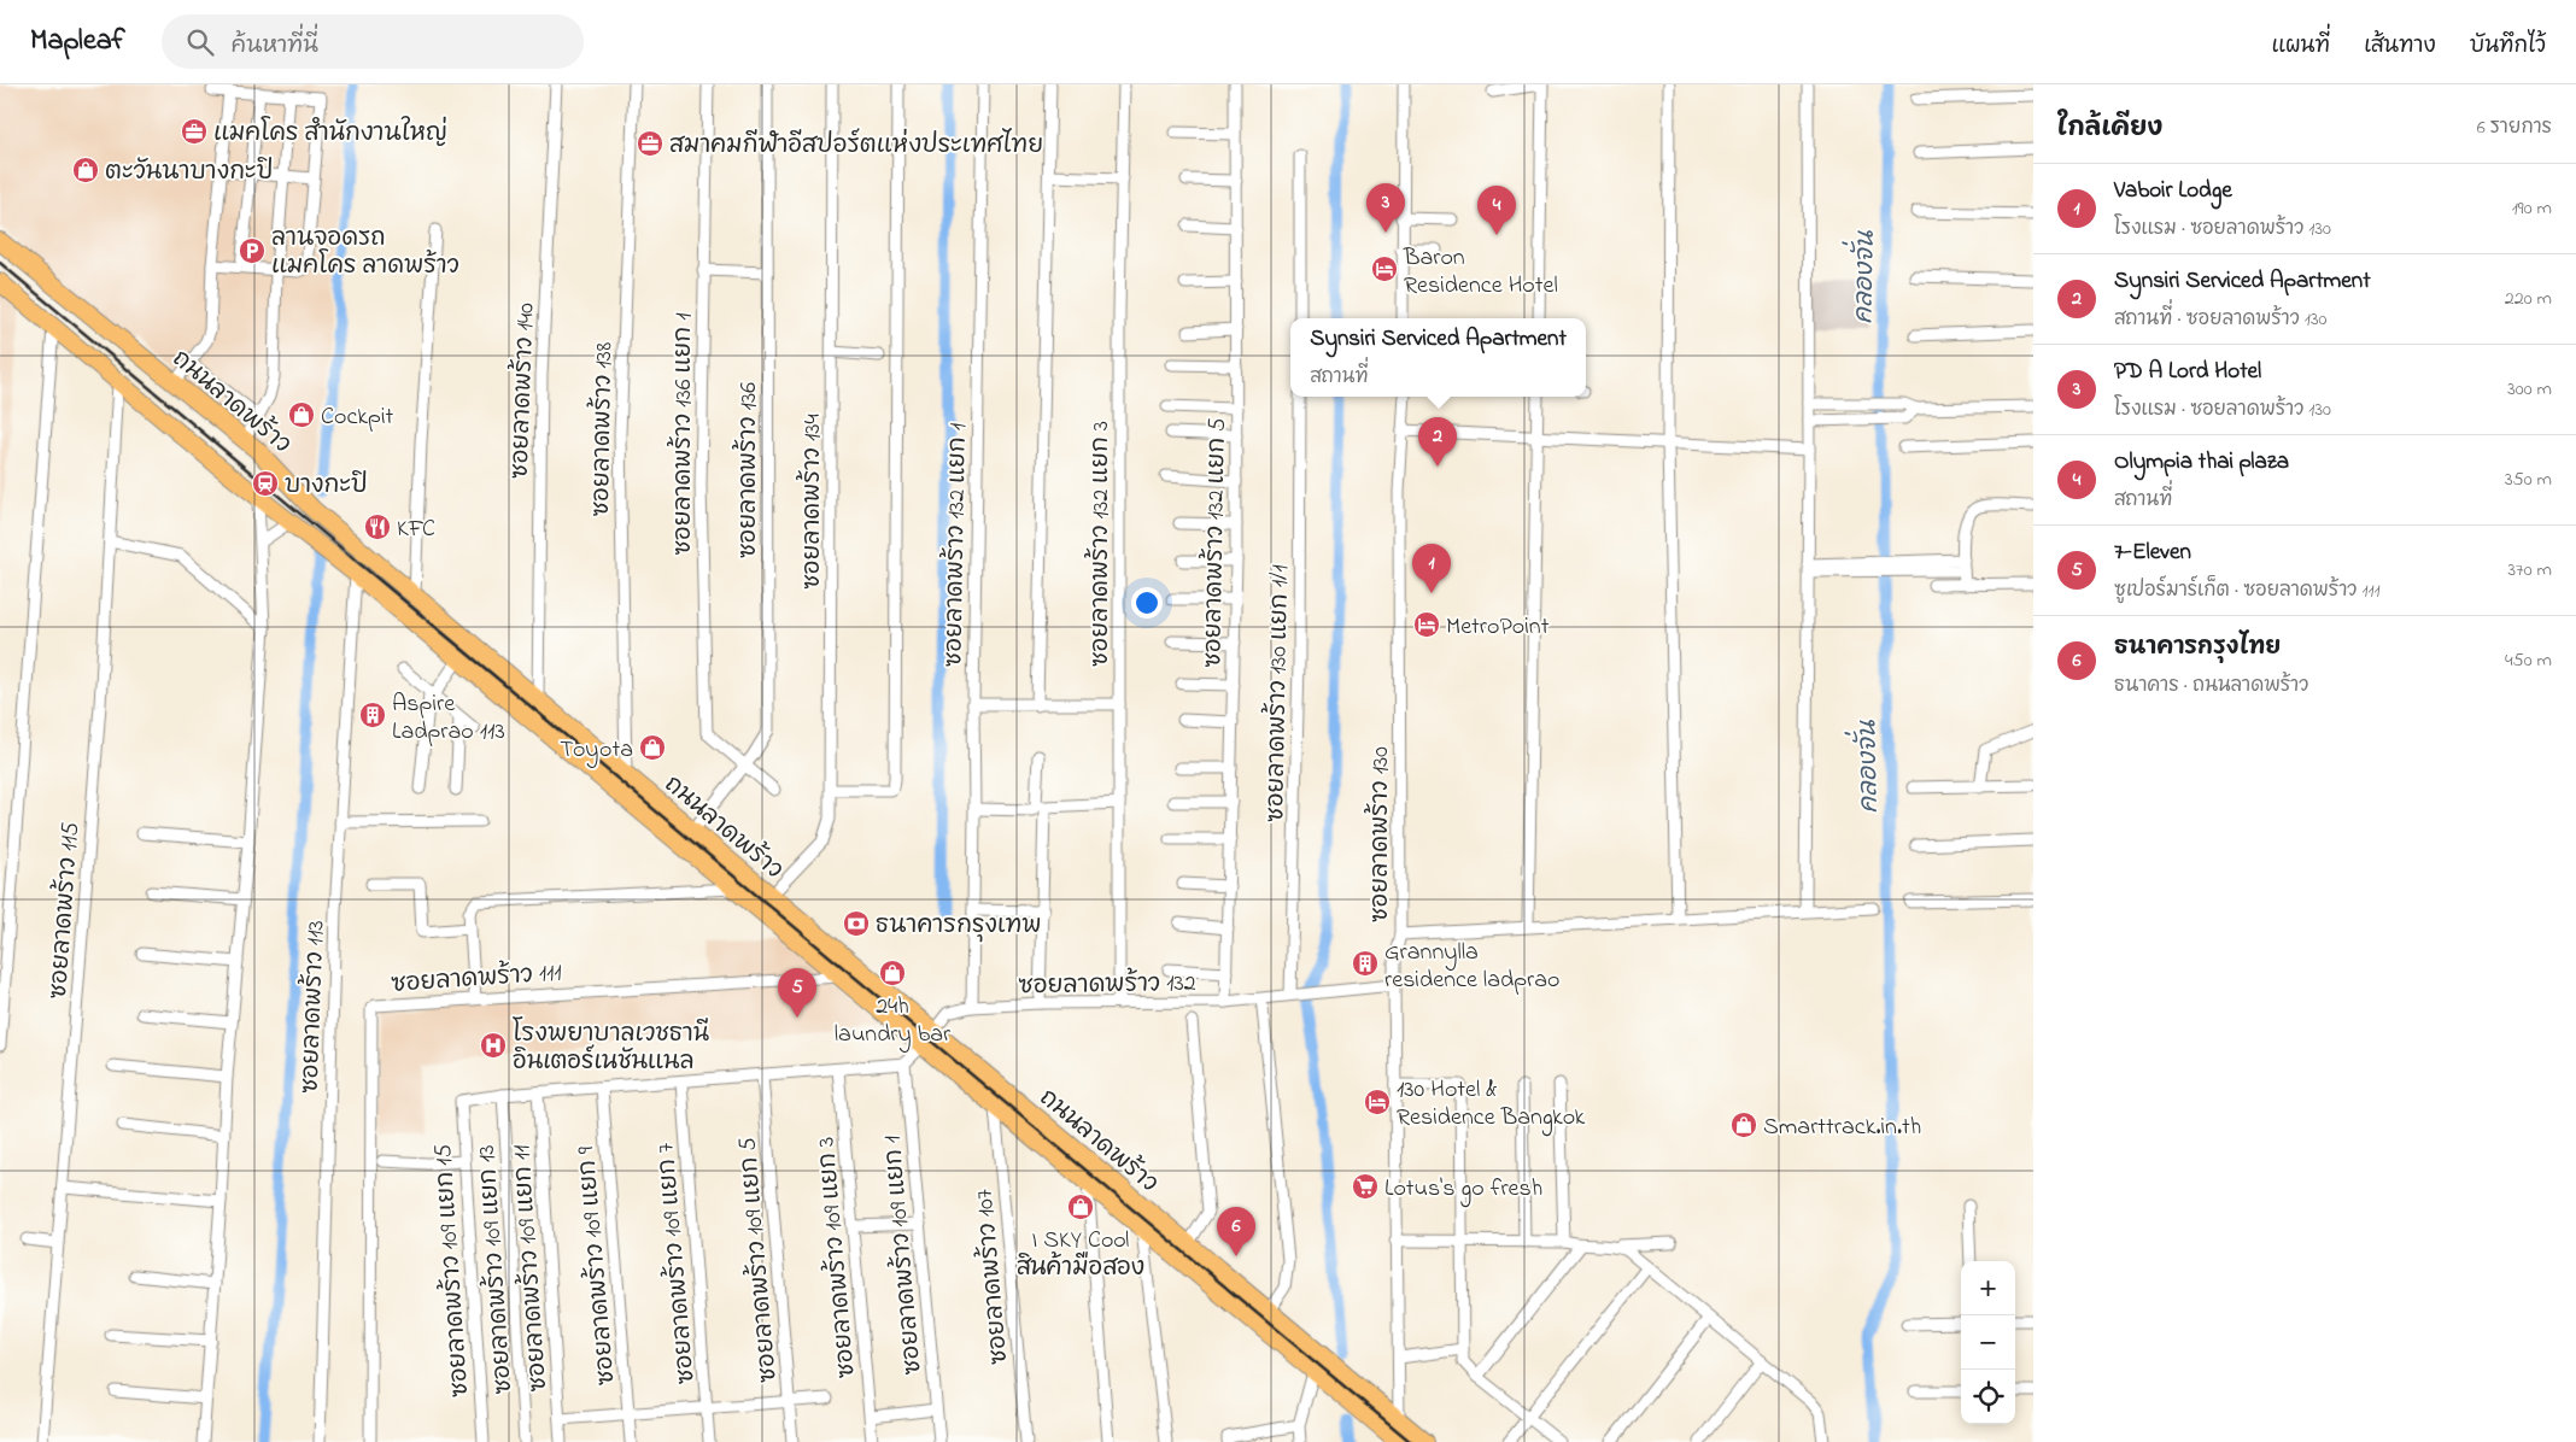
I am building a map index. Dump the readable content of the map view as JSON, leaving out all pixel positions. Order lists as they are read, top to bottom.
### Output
{
  "streets": {
    "main road": ["ถนนลาดพร้าว"],
    "street": [
      "ซอยลาดพร้าว 140",
      "ซอยลาดพร้าว 138",
      "ซอยลาดพร้าว 136 แยก 1",
      "ซอยลาดพร้าว 136",
      "ซอยลาดพร้าว 134",
      "ซอยลาดพร้าว 132 แยก 5",
      "ซอยลาดพร้าว 132 แยก 3",
      "ซอยลาดพร้าว 132 แยก 1",
      "ซอยลาดพร้าว 130 แยก 1/1",
      "ซอยลาดพร้าว 130",
      "ซอยลาดพร้าว 115",
      "ซอยลาดพร้าว 111",
      "ซอยลาดพร้าว 132",
      "ซอยลาดพร้าว 113",
      "ซอยลาดพร้าว 109 แยก 1",
      "ซอยลาดพร้าว 109 แยก 3",
      "ซอยลาดพร้าว 109 แยก 5",
      "ซอยลาดพร้าว 109 แยก 7",
      "ซอยลาดพร้าว 109 แยก 9",
      "ซอยลาดพร้าว 109 แยก 11",
      "ซอยลาดพร้าว 109 แยก 13",
      "ซอยลาดพร้าว 109 แยก 15",
      "ซอยลาดพร้าว 107"
    ]
  },
  "crossings": [
    ["ซอยลาดพร้าว 140", "ถนนลาดพร้าว"],
    ["ถนนลาดพร้าว", "ซอยลาดพร้าว 138"],
    ["ถนนลาดพร้าว", "ซอยลาดพร้าว 136"],
    ["ถนนลาดพร้าว", "ซอยลาดพร้าว 134"],
    ["ถนนลาดพร้าว", "ซอยลาดพร้าว 130"],
    ["ถนนลาดพร้าว", "ซอยลาดพร้าว 115"],
    ["ถนนลาดพร้าว", "ซอยลาดพร้าว 111"],
    ["ถนนลาดพร้าว", "ซอยลาดพร้าว 132"],
    ["ถนนลาดพร้าว", "ซอยลาดพร้าว 113"],
    ["ถนนลาดพร้าว", "ซอยลาดพร้าว 107"],
    ["ซอยลาดพร้าว 136 แยก 1", "ซอยลาดพร้าว 136"],
    ["ซอยลาดพร้าว 132 แยก 5", "ซอยลาดพร้าว 132"],
    ["ซอยลาดพร้าว 132 แยก 3", "ซอยลาดพร้าว 132"],
    ["ซอยลาดพร้าว 132 แยก 1", "ซอยลาดพร้าว 132"],
    ["ซอยลาดพร้าว 130 แยก 1/1", "ซอยลาดพร้าว 132"],
    ["ซอยลาดพร้าว 130", "ซอยลาดพร้าว 132"],
    ["ซอยลาดพร้าว 109 แยก 13", "ซอยลาดพร้าว 109 แยก 15"]
  ],
  "water": ["คลองจั่น"],
  "places": {
    "office": ["แมคโคร สำนักงานใหญ่", "สมาคมกีฬาอีสปอร์ตแห่งประเทศไทย"],
    "shop": [
      "ตะวันนาบางกะปิ",
      "Cockpit",
      "Toyota",
      "24h laundry bar",
      "Smarttrack.in.th",
      "I SKY Cool สินค้ามือสอง"
    ],
    "parking": ["ลานจอดรถ แมคโคร ลาดพร้าว"],
    "hotel": ["Baron Residence Hotel", "MetroPoint", "130 Hotel & Residence Bangkok"],
    "station": ["บางกะปิ"],
    "restaurant": ["KFC"],
    "building": ["Aspire Ladprao 113", "Grannylla residence ladprao"],
    "bank": ["ธนาคารกรุงเทพ"],
    "hospital": ["โรงพยาบาลเวชธานี อินเตอร์เนชันแนล"],
    "supermarket": ["Lotus's go fresh"]
  },
  "page": {
    "header": "Mapleaf",
    "search": "ค้นหาที่นี่",
    "nav": ["แผนที่", "เส้นทาง", "บันทึกไว้"],
    "heading": ["ใกล้เคียง", "6 รายการ"],
    "list": [
      {
        "mark": "1",
        "name": "Vaboir Lodge",
        "note": "โรงแรม · ซอยลาดพร้าว 130",
        "value": "190 m"
      },
      {
        "mark": "2",
        "name": "Synsiri Serviced Apartment",
        "note": "สถานที่ · ซอยลาดพร้าว 130",
        "value": "220 m"
      },
      {
        "mark": "3",
        "name": "PD A Lord Hotel",
        "note": "โรงแรม · ซอยลาดพร้าว 130",
        "value": "300 m"
      },
      {
        "mark": "4",
        "name": "Olympia thai plaza",
        "note": "สถานที่",
        "value": "350 m"
      },
      {
        "mark": "5",
        "name": "7-Eleven",
        "note": "ซูเปอร์มาร์เก็ต · ซอยลาดพร้าว 111",
        "value": "370 m"
      },
      {
        "mark": "6",
        "name": "ธนาคารกรุงไทย",
        "note": "ธนาคาร · ถนนลาดพร้าว",
        "value": "450 m"
      }
    ],
    "pins": [
      "3",
      "4",
      "2",
      "1",
      "5",
      "6"
    ],
    "popup": ["Synsiri Serviced Apartment", "สถานที่"],
    "map_buttons": ["+", "−"]
  }
}
